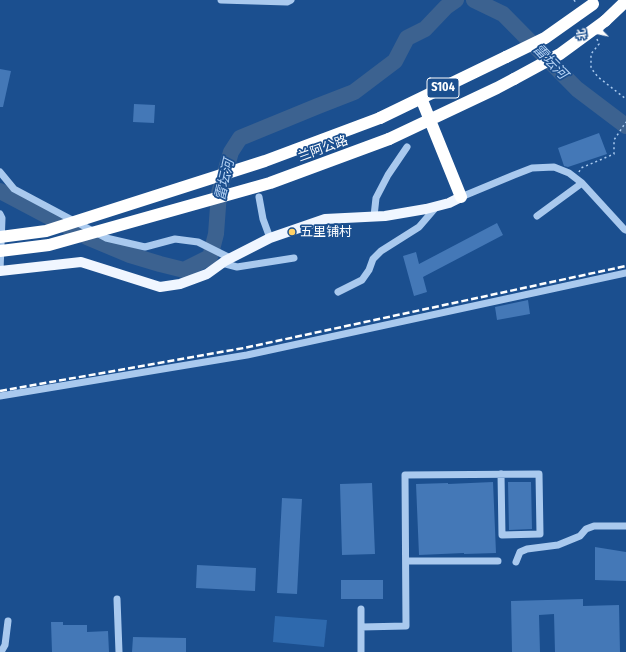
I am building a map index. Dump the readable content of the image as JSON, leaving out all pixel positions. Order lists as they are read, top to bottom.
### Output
{
  "streets": {
    "highway": ["S104", "兰阿公路"]
  },
  "water": ["雷坛河"],
  "places": ["五里铺村"],
  "north": "left"
}
